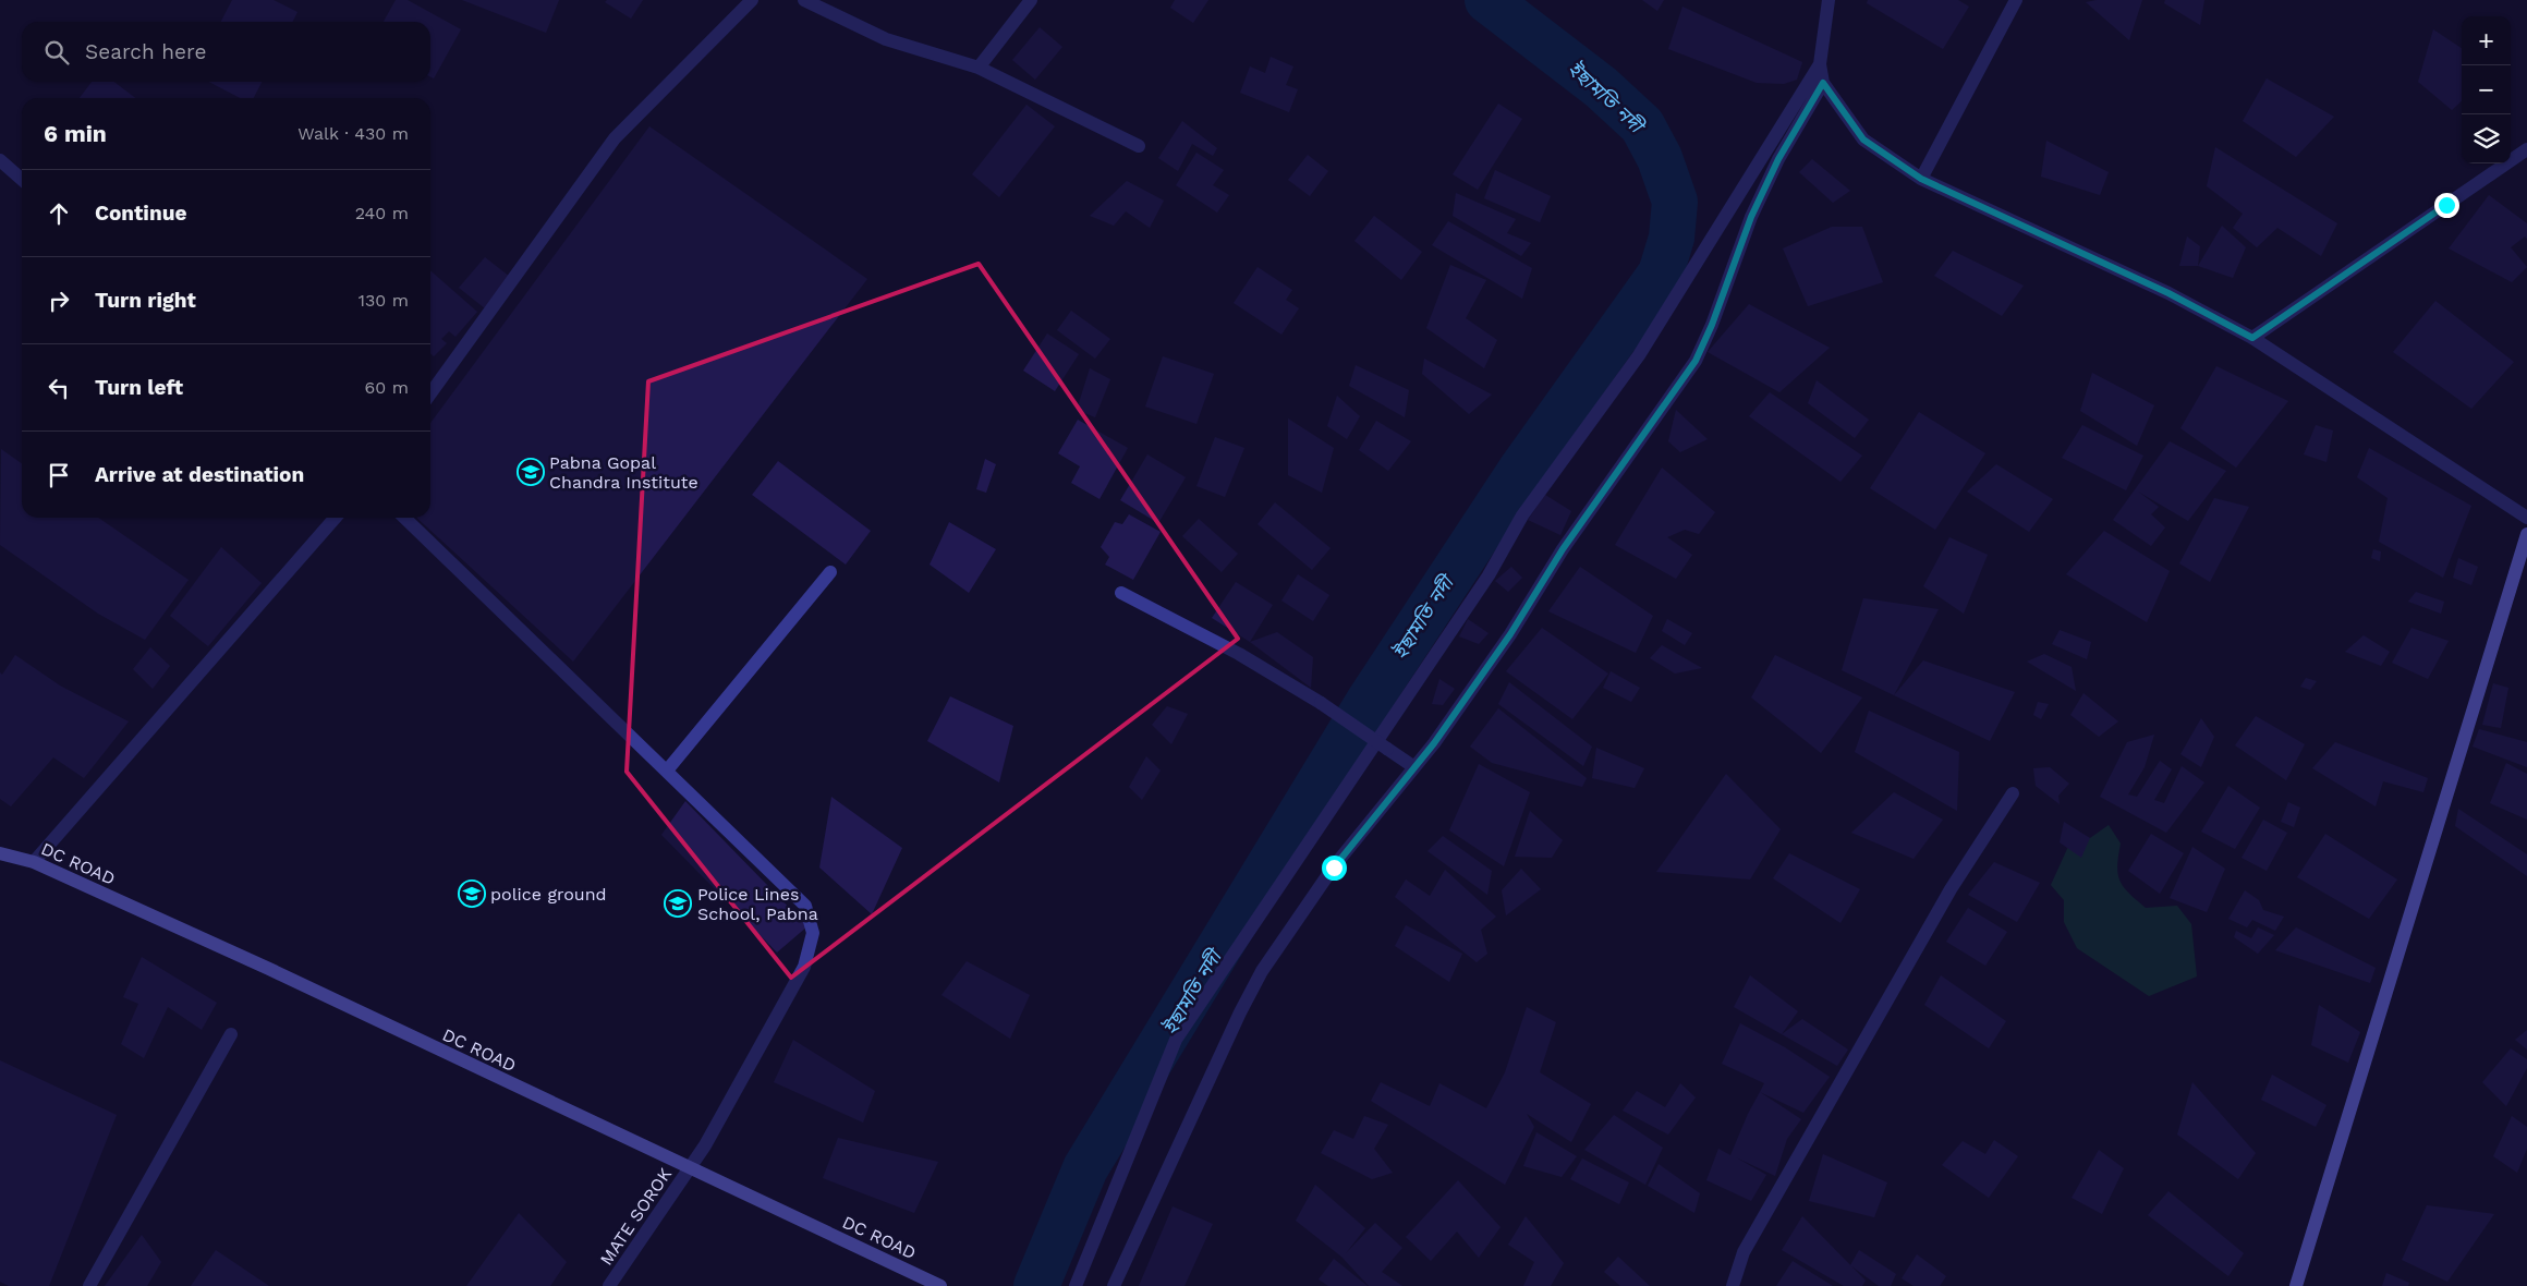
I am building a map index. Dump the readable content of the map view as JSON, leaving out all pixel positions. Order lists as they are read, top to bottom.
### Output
{
  "streets": {
    "street": ["DC ROAD", "MATE SOROK"]
  },
  "crossings": [
    ["DC ROAD", "MATE SOROK"]
  ],
  "water": ["ইছামতি নদী"],
  "places": {
    "school or university": ["Pabna Gopal Chandra Institute", "police ground", "Police Lines School, Pabna"]
  },
  "page": {
    "map_buttons": ["+", "−"],
    "search": "Search here",
    "heading": ["6 min", "Walk · 430 m"],
    "list": [
      ["Continue", "240 m"],
      ["Turn right", "130 m"],
      ["Turn left", "60 m"],
      "Arrive at destination"
    ]
  }
}
